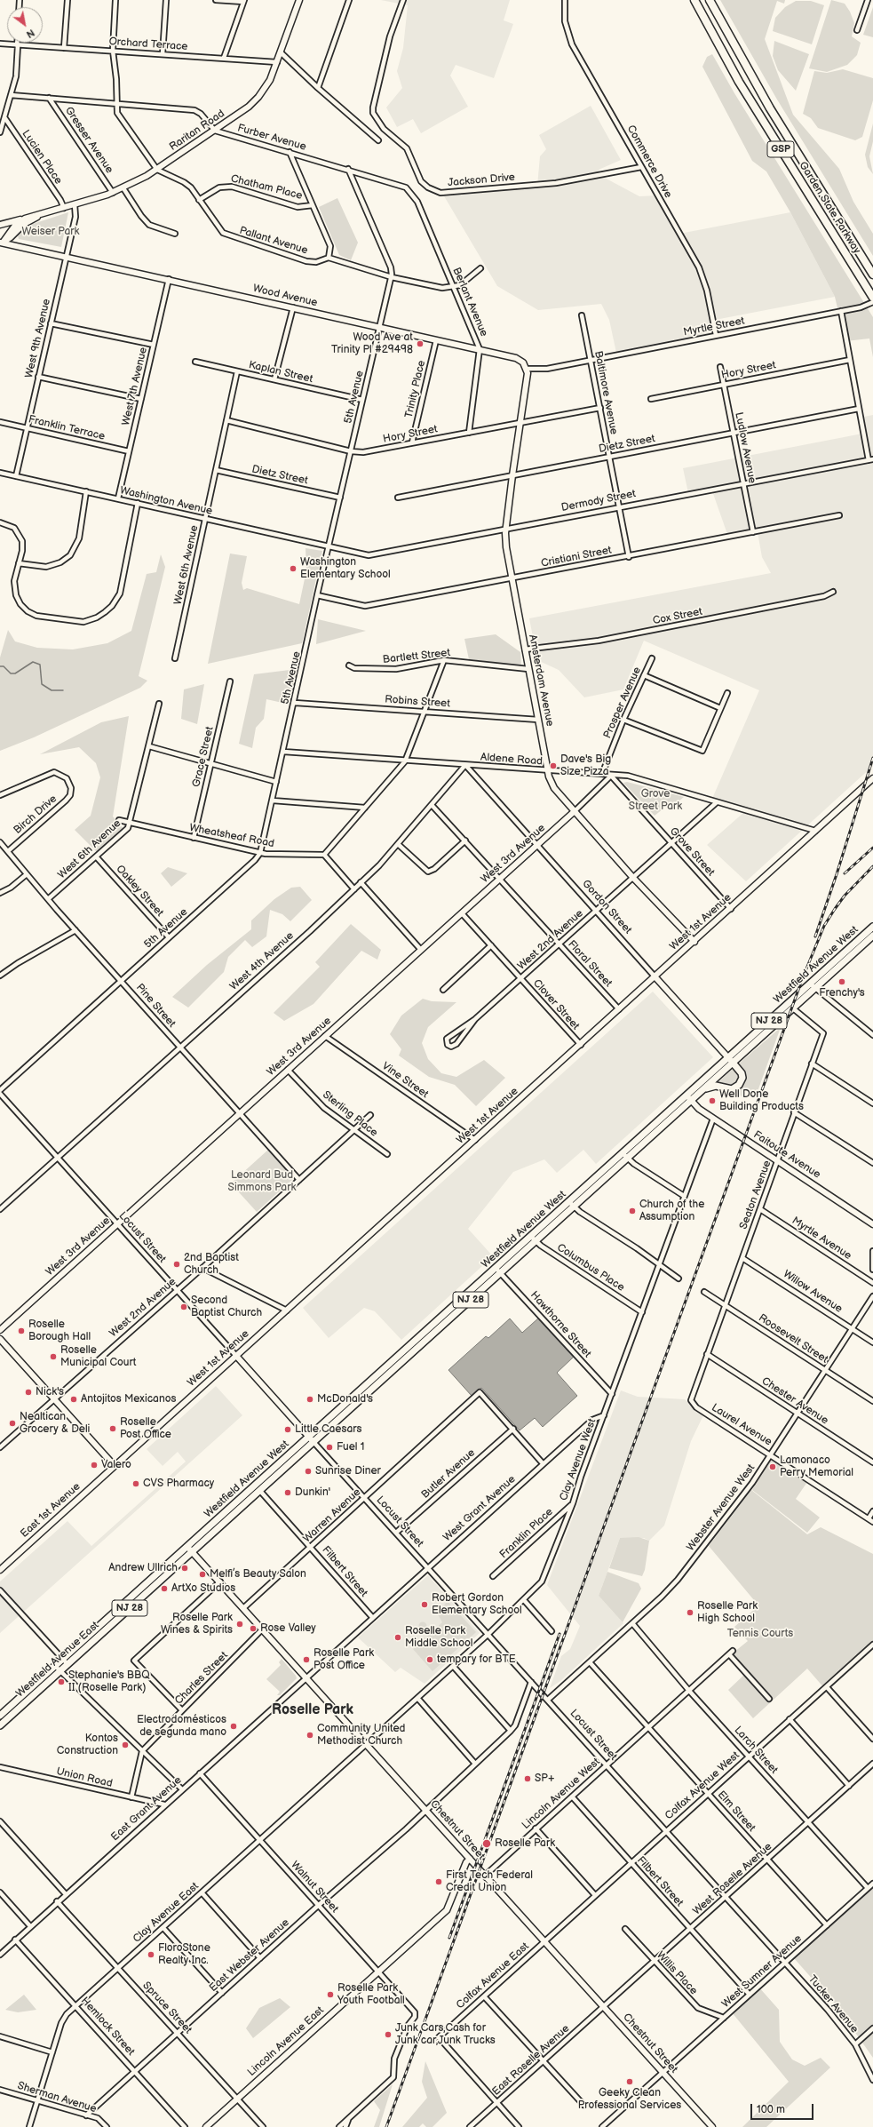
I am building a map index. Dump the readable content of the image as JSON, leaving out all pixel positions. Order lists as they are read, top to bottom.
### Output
{
  "streets": {
    "highway": ["GSP", "Garden State Parkway"],
    "main road": ["Westfield Avenue West", "NJ 28", "Westfield Avenue East"],
    "street": [
      "Orchard Terrace",
      "Raritan Road",
      "Furber Avenue",
      "Gresser Avenue",
      "Lucien Place",
      "Commerce Drive",
      "Jackson Drive",
      "Chatham Place",
      "Pallant Avenue",
      "Wood Avenue",
      "Berlant Avenue",
      "Myrtle Street",
      "West 9th Avenue",
      "Hory Street",
      "Kaplan Street",
      "West 7th Avenue",
      "Trinity Place",
      "Baltimore Avenue",
      "5th Avenue",
      "Franklin Terrace",
      "Dietz Street",
      "Ludlow Avenue",
      "Washington Avenue",
      "Dermody Street",
      "Cristiani Street",
      "West 6th Avenue",
      "Cox Street",
      "Bartlett Street",
      "Amsterdam Avenue",
      "Robins Street",
      "Prosper Avenue",
      "Grace Street",
      "Aldene Road",
      "Birch Drive",
      "Wheatsheaf Road",
      "Grove Street",
      "West 3rd Avenue",
      "Oakley Street",
      "Gordon Street",
      "West 1st Avenue",
      "West 2nd Avenue",
      "West 4th Avenue",
      "Floral Street",
      "Clover Street",
      "Pine Street",
      "Vine Street",
      "Sterling Place",
      "Faitoute Avenue",
      "Seaton Avenue",
      "Locust Street",
      "Myrtle Avenue",
      "Columbus Place",
      "Willow Avenue",
      "Hawthorne Street",
      "Roosevelt Street",
      "Chester Avenue",
      "Laurel Avenue",
      "Clay Avenue West",
      "Butler Avenue",
      "Webster Avenue West",
      "West Grant Avenue",
      "East 1st Avenue",
      "Warren Avenue",
      "Franklin Place",
      "Filbert Street",
      "Charles Street",
      "Larch Street",
      "Union Road",
      "Colfax Avenue West",
      "Lincoln Avenue West",
      "East Grant Avenue",
      "Elm Street",
      "Chestnut Street",
      "West Roselle Avenue",
      "Walnut Street",
      "Clay Avenue East",
      "East Webster Avenue",
      "West Sumner Avenue",
      "Willis Place",
      "Colfax Avenue East",
      "Tucker Avenue",
      "Spruce Street",
      "Hemlock Street",
      "Lincoln Avenue East",
      "East Roselle Avenue",
      "Sherman Avenue"
    ]
  },
  "crossings": [
    ["Orchard Terrace", "Raritan Road"],
    ["Raritan Road", "Furber Avenue"],
    ["Raritan Road", "Gresser Avenue"],
    ["Raritan Road", "Lucien Place"],
    ["Raritan Road", "Pallant Avenue"],
    ["Raritan Road", "Wood Avenue"],
    ["Raritan Road", "West 9th Avenue"],
    ["Furber Avenue", "Berlant Avenue"],
    ["Furber Avenue", "5th Avenue"],
    ["Commerce Drive", "Jackson Drive"],
    ["Commerce Drive", "Myrtle Street"],
    ["Chatham Place", "Pallant Avenue"],
    ["Garden State Parkway", "Myrtle Street"],
    ["Wood Avenue", "Berlant Avenue"],
    ["Wood Avenue", "Myrtle Street"],
    ["Wood Avenue", "West 9th Avenue"],
    ["Wood Avenue", "West 7th Avenue"],
    ["Wood Avenue", "Trinity Place"],
    ["Wood Avenue", "5th Avenue"],
    ["Wood Avenue", "Amsterdam Avenue"],
    ["Berlant Avenue", "Hory Street"],
    ["Myrtle Street", "Baltimore Avenue"],
    ["Myrtle Street", "Amsterdam Avenue"],
    ["West 9th Avenue", "Franklin Terrace"],
    ["West 9th Avenue", "Washington Avenue"],
    ["Hory Street", "Trinity Place"],
    ["Hory Street", "Baltimore Avenue"],
    ["Hory Street", "5th Avenue"],
    ["Hory Street", "Ludlow Avenue"],
    ["Hory Street", "West 6th Avenue"],
    ["Hory Street", "Amsterdam Avenue"],
    ["Kaplan Street", "5th Avenue"],
    ["Kaplan Street", "West 6th Avenue"],
    ["West 7th Avenue", "Franklin Terrace"],
    ["West 7th Avenue", "Washington Avenue"],
    ["Baltimore Avenue", "Dietz Street"],
    ["Baltimore Avenue", "Dermody Street"],
    ["Baltimore Avenue", "Cristiani Street"],
    ["5th Avenue", "Dietz Street"],
    ["5th Avenue", "Washington Avenue"],
    ["5th Avenue", "Dermody Street"],
    ["5th Avenue", "Cristiani Street"],
    ["5th Avenue", "Robins Street"],
    ["5th Avenue", "Aldene Road"],
    ["5th Avenue", "Wheatsheaf Road"],
    ["5th Avenue", "Oakley Street"],
    ["5th Avenue", "Pine Street"],
    ["Dietz Street", "Ludlow Avenue"],
    ["Dietz Street", "West 6th Avenue"],
    ["Dietz Street", "Amsterdam Avenue"],
    ["Ludlow Avenue", "Dermody Street"],
    ["Ludlow Avenue", "Cristiani Street"],
    ["Washington Avenue", "Dermody Street"],
    ["Washington Avenue", "West 6th Avenue"],
    ["Dermody Street", "Amsterdam Avenue"],
    ["Cristiani Street", "Amsterdam Avenue"],
    ["West 6th Avenue", "Wheatsheaf Road"],
    ["West 6th Avenue", "Oakley Street"],
    ["West 6th Avenue", "Pine Street"],
    ["Cox Street", "Amsterdam Avenue"],
    ["Bartlett Street", "Amsterdam Avenue"],
    ["Amsterdam Avenue", "Robins Street"],
    ["Amsterdam Avenue", "Aldene Road"],
    ["Amsterdam Avenue", "West 3rd Avenue"],
    ["Amsterdam Avenue", "West 1st Avenue"],
    ["Amsterdam Avenue", "West 2nd Avenue"],
    ["Prosper Avenue", "Aldene Road"],
    ["Grace Street", "Wheatsheaf Road"],
    ["Aldene Road", "Grove Street"],
    ["Aldene Road", "West 3rd Avenue"],
    ["Aldene Road", "Gordon Street"],
    ["Aldene Road", "West 1st Avenue"],
    ["Aldene Road", "West 2nd Avenue"],
    ["Aldene Road", "West 4th Avenue"],
    ["Birch Drive", "Pine Street"],
    ["Grove Street", "West 3rd Avenue"],
    ["Grove Street", "West 1st Avenue"],
    ["Grove Street", "West 2nd Avenue"],
    ["West 3rd Avenue", "Gordon Street"],
    ["West 3rd Avenue", "Floral Street"],
    ["West 3rd Avenue", "Clover Street"],
    ["West 3rd Avenue", "Pine Street"],
    ["West 3rd Avenue", "Vine Street"],
    ["West 3rd Avenue", "Sterling Place"],
    ["West 3rd Avenue", "Locust Street"],
    ["Gordon Street", "West 1st Avenue"],
    ["Gordon Street", "West 2nd Avenue"],
    ["Gordon Street", "West 4th Avenue"],
    ["Gordon Street", "Westfield Avenue West"],
    ["West 1st Avenue", "Floral Street"],
    ["West 1st Avenue", "Clover Street"],
    ["West 1st Avenue", "Vine Street"],
    ["West 1st Avenue", "Locust Street"],
    ["West 1st Avenue", "East 1st Avenue"],
    ["West 2nd Avenue", "Floral Street"],
    ["West 2nd Avenue", "Clover Street"],
    ["West 2nd Avenue", "Pine Street"],
    ["West 2nd Avenue", "Sterling Place"],
    ["West 2nd Avenue", "Locust Street"],
    ["West 4th Avenue", "Floral Street"],
    ["West 4th Avenue", "Pine Street"],
    ["West 4th Avenue", "Locust Street"],
    ["Westfield Avenue West", "Faitoute Avenue"],
    ["Westfield Avenue West", "Seaton Avenue"],
    ["Westfield Avenue West", "Locust Street"],
    ["Westfield Avenue West", "Columbus Place"],
    ["Westfield Avenue West", "Hawthorne Street"],
    ["Westfield Avenue West", "Filbert Street"],
    ["Westfield Avenue West", "Westfield Avenue East"],
    ["Westfield Avenue West", "Chestnut Street"],
    ["Faitoute Avenue", "Seaton Avenue"],
    ["Faitoute Avenue", "Clay Avenue West"],
    ["Seaton Avenue", "Myrtle Avenue"],
    ["Seaton Avenue", "Willow Avenue"],
    ["Seaton Avenue", "Roosevelt Street"],
    ["Seaton Avenue", "Chester Avenue"],
    ["Seaton Avenue", "Laurel Avenue"],
    ["Locust Street", "Clay Avenue West"],
    ["Locust Street", "Butler Avenue"],
    ["Locust Street", "Webster Avenue West"],
    ["Locust Street", "West Grant Avenue"],
    ["Locust Street", "Warren Avenue"],
    ["Locust Street", "Colfax Avenue West"],
    ["Locust Street", "Lincoln Avenue West"],
    ["Locust Street", "West Roselle Avenue"],
    ["Locust Street", "East Webster Avenue"],
    ["Locust Street", "West Sumner Avenue"],
    ["Locust Street", "Tucker Avenue"],
    ["Columbus Place", "Clay Avenue West"],
    ["Willow Avenue", "Webster Avenue West"],
    ["Hawthorne Street", "Clay Avenue West"],
    ["Roosevelt Street", "Webster Avenue West"],
    ["Chester Avenue", "Webster Avenue West"],
    ["Laurel Avenue", "Webster Avenue West"],
    ["Clay Avenue West", "West Grant Avenue"],
    ["Clay Avenue West", "Franklin Place"],
    ["Clay Avenue West", "Chestnut Street"],
    ["Clay Avenue West", "Clay Avenue East"],
    ["Butler Avenue", "Warren Avenue"],
    ["Webster Avenue West", "Larch Street"],
    ["Webster Avenue West", "Elm Street"],
    ["West Grant Avenue", "Filbert Street"],
    ["West Grant Avenue", "East Grant Avenue"],
    ["West Grant Avenue", "Chestnut Street"],
    ["Warren Avenue", "Filbert Street"],
    ["Warren Avenue", "Chestnut Street"],
    ["Filbert Street", "Colfax Avenue West"],
    ["Filbert Street", "Lincoln Avenue West"],
    ["Filbert Street", "West Roselle Avenue"],
    ["Filbert Street", "West Sumner Avenue"],
    ["Westfield Avenue East", "Chestnut Street"],
    ["Charles Street", "Chestnut Street"],
    ["Larch Street", "Colfax Avenue West"],
    ["Larch Street", "Lincoln Avenue West"],
    ["Larch Street", "West Roselle Avenue"],
    ["Larch Street", "West Sumner Avenue"],
    ["Union Road", "East Grant Avenue"],
    ["Colfax Avenue West", "Elm Street"],
    ["Colfax Avenue West", "Chestnut Street"],
    ["Colfax Avenue West", "Colfax Avenue East"],
    ["Lincoln Avenue West", "Elm Street"],
    ["Lincoln Avenue West", "Chestnut Street"],
    ["East Grant Avenue", "Chestnut Street"],
    ["East Grant Avenue", "Walnut Street"],
    ["East Grant Avenue", "Spruce Street"],
    ["East Grant Avenue", "Hemlock Street"],
    ["Elm Street", "West Roselle Avenue"],
    ["Elm Street", "West Sumner Avenue"],
    ["Chestnut Street", "West Roselle Avenue"],
    ["Chestnut Street", "Clay Avenue East"],
    ["Chestnut Street", "East Webster Avenue"],
    ["Chestnut Street", "West Sumner Avenue"],
    ["Chestnut Street", "Colfax Avenue East"],
    ["Chestnut Street", "Lincoln Avenue East"],
    ["Chestnut Street", "East Roselle Avenue"],
    ["West Roselle Avenue", "Willis Place"],
    ["West Roselle Avenue", "East Roselle Avenue"],
    ["Walnut Street", "Clay Avenue East"],
    ["Walnut Street", "East Webster Avenue"],
    ["Walnut Street", "Lincoln Avenue East"],
    ["Clay Avenue East", "Spruce Street"],
    ["Clay Avenue East", "Hemlock Street"],
    ["Clay Avenue East", "Sherman Avenue"],
    ["East Webster Avenue", "Spruce Street"],
    ["East Webster Avenue", "Hemlock Street"],
    ["East Webster Avenue", "Sherman Avenue"],
    ["West Sumner Avenue", "Willis Place"],
    ["West Sumner Avenue", "Tucker Avenue"],
    ["Colfax Avenue East", "East Roselle Avenue"],
    ["Spruce Street", "Lincoln Avenue East"]
  ],
  "districts": ["Roselle Park"],
  "parks": [
    "Weiser Park",
    "Grove Street Park",
    "Leonard Bud Simmons Park",
    "Tennis Courts"
  ],
  "places": [
    "Wood Ave at Trinity Pl #29498",
    "Washington Elementary School",
    "Dave's Big Size Pizza",
    "Frenchy's",
    "Well Done Building Products",
    "Church of the Assumption",
    "2nd Baptist Church",
    "Second Baptist Church",
    "Roselle Borough Hall",
    "Roselle Municipal Court",
    "Nick's",
    "Antojitos Mexicanos",
    "McDonald's",
    "Nealtican Grocery & Deli",
    "Roselle Post Office",
    "Little Caesars",
    "Fuel 1",
    "Valero",
    "Lamonaco Perry Memorial",
    "Sunrise Diner",
    "CVS Pharmacy",
    "Dunkin'",
    "Andrew Ullrich",
    "Melfi’s Beauty Salon",
    "ArtXo Studios",
    "Robert Gordon Elementary School",
    "Roselle Park High School",
    "Roselle Park Wines & Spirits",
    "Rose Valley",
    "Roselle Park Middle School",
    "Roselle Park Post Office",
    "tempary for BTE",
    "Stephanie's BBQ II (Roselle Park)",
    "Electrodomésticos de segunda mano",
    "Community United Methodist Church",
    "Kontos Construction",
    "SP+",
    "Roselle Park",
    "First Tech Federal Credit Union",
    "FloroStone Realty Inc.",
    "Roselle Park Youth Football",
    "Junk Cars,Cash for Junk car,Junk Trucks",
    "Geeky Clean Professional Services"
  ],
  "scale_bar": "100 m",
  "north": "bottom right"
}
